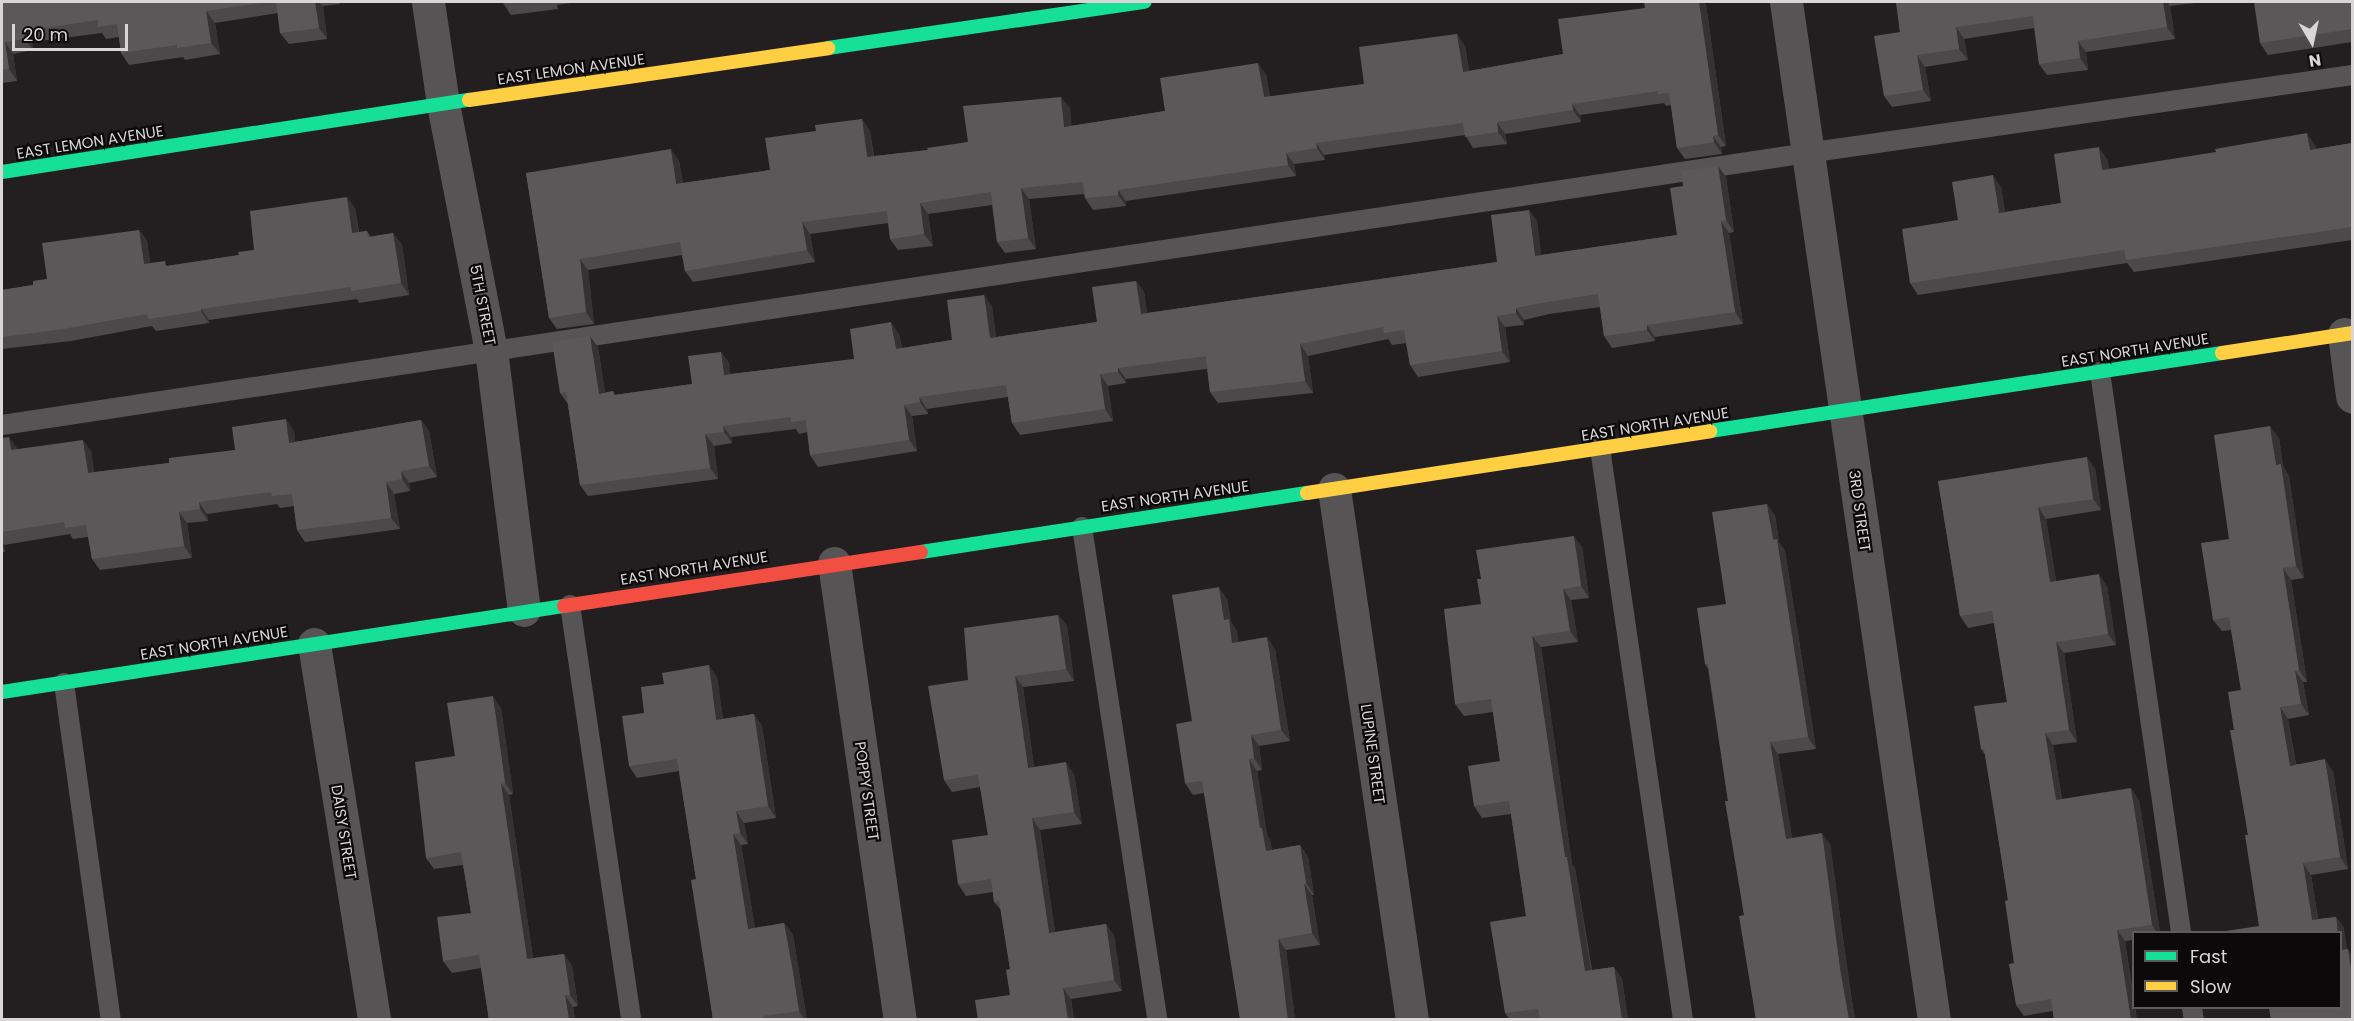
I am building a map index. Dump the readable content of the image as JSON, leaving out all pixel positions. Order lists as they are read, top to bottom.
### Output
{
  "streets": {
    "street": [
      "EAST LEMON AVENUE",
      "5TH STREET",
      "EAST NORTH AVENUE",
      "3RD STREET",
      "LUPINE STREET",
      "POPPY STREET",
      "DAISY STREET"
    ]
  },
  "crossings": [
    ["EAST LEMON AVENUE", "5TH STREET"],
    ["5TH STREET", "EAST NORTH AVENUE"],
    ["EAST NORTH AVENUE", "3RD STREET"],
    ["EAST NORTH AVENUE", "LUPINE STREET"],
    ["EAST NORTH AVENUE", "POPPY STREET"],
    ["EAST NORTH AVENUE", "DAISY STREET"]
  ],
  "legend": ["Fast", "Slow"],
  "scale_bar": "20 m",
  "north": "bottom"
}
